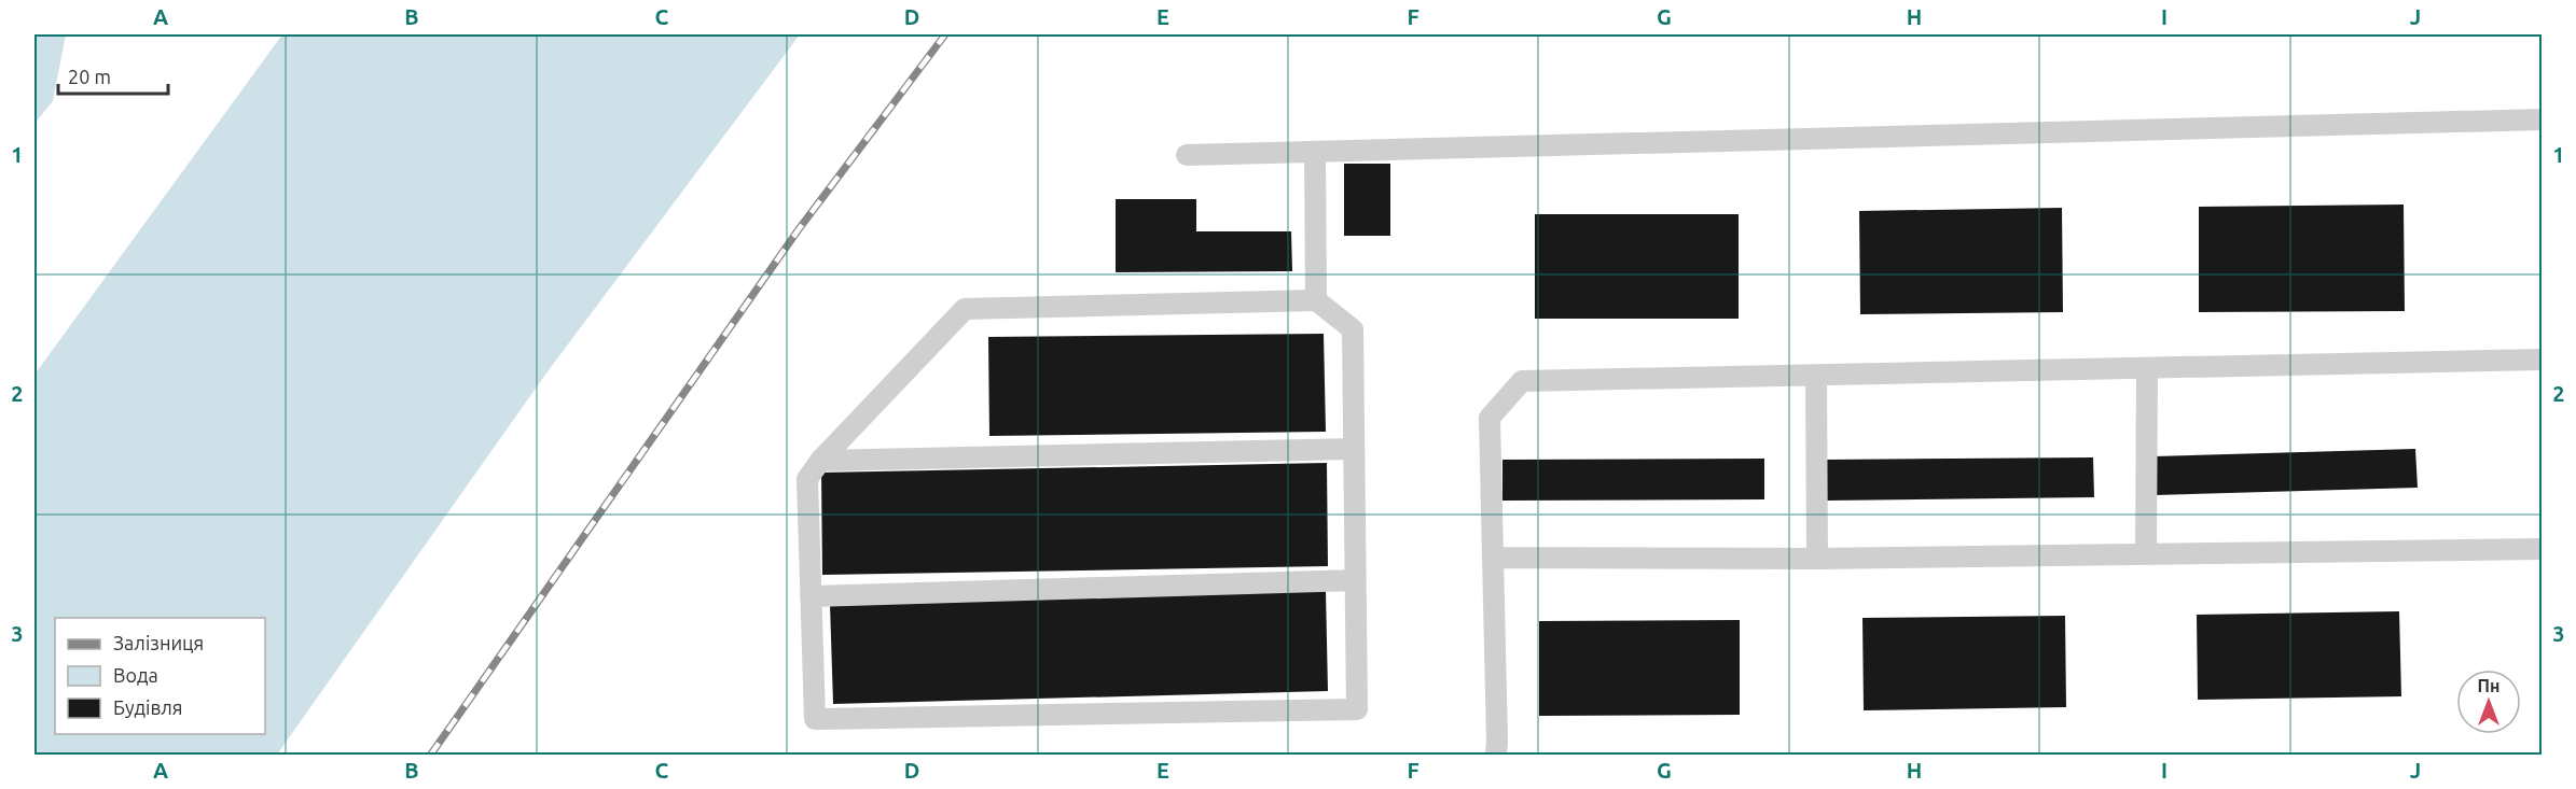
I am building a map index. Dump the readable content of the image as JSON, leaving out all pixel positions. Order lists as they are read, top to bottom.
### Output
{
  "legend": ["Залізниця", "Вода", "Будівля"],
  "scale_bar": "20 m",
  "north": "top",
  "grid": {
    "columns": [
      "A",
      "B",
      "C",
      "D",
      "E",
      "F",
      "G",
      "H",
      "I",
      "J"
    ],
    "rows": ["1", "2", "3"]
  }
}
